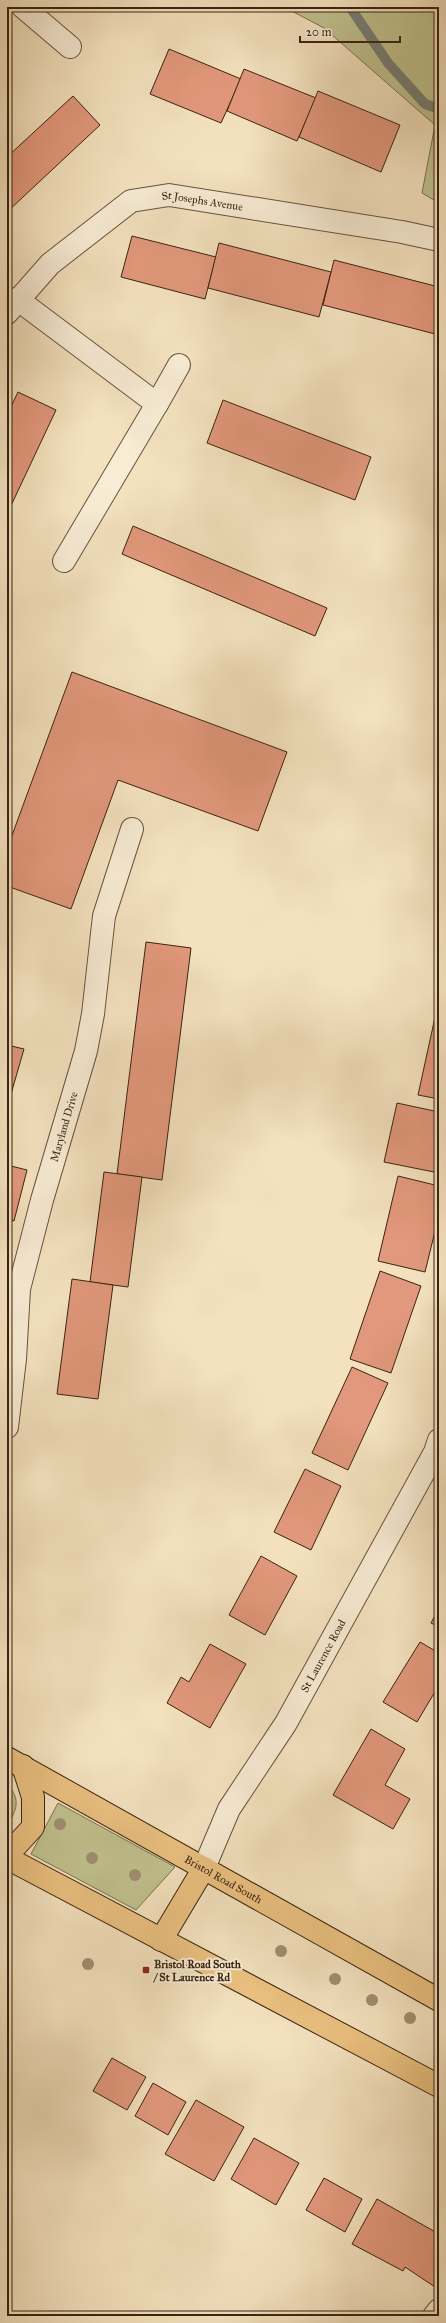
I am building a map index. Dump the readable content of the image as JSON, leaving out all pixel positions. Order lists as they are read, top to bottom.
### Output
{
  "streets": {
    "highway": ["Bristol Road South"],
    "street": ["St Josephs Avenue", "Maryland Drive", "St Laurence Road"]
  },
  "crossings": [
    ["St Laurence Road", "Bristol Road South"]
  ],
  "places": {
    "transit": ["Bristol Road South / St Laurence Rd"]
  },
  "scale_bar": "20 m"
}
